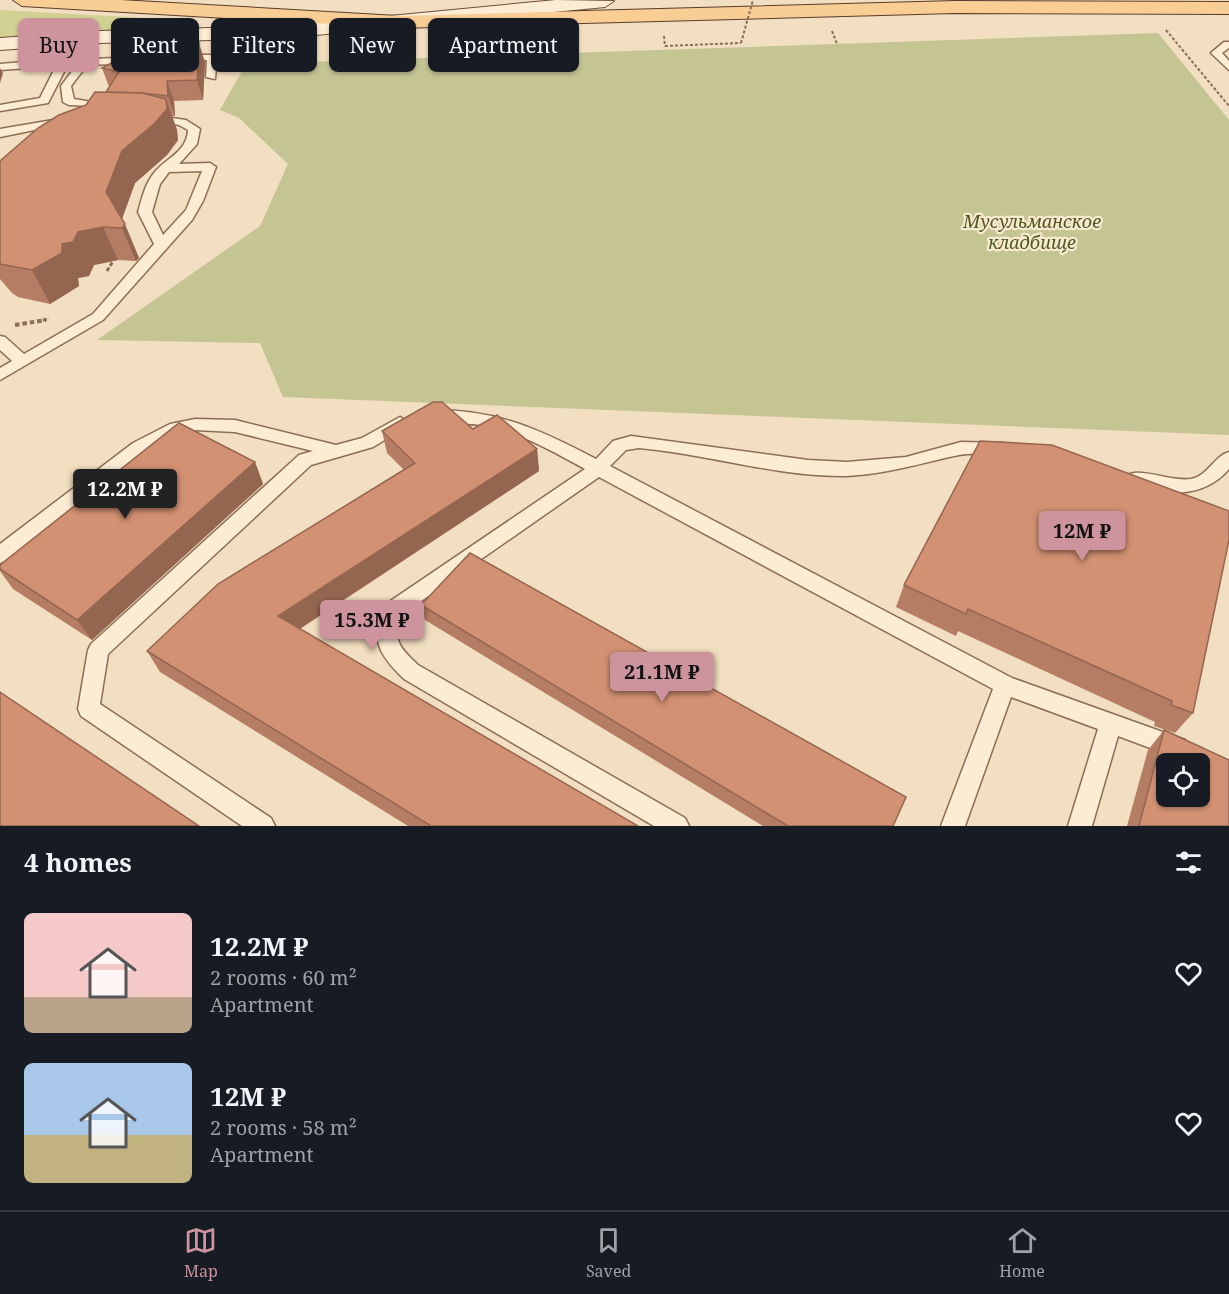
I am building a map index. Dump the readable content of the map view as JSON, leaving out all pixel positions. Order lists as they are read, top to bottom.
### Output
{
  "parks": ["Мусульманское кладбище"],
  "page": {
    "chip": [
      "Buy",
      "Rent",
      "Filters",
      "New",
      "Apartment"
    ],
    "price": [
      "12.2M ₽",
      "12M ₽",
      "15.3M ₽",
      "21.1M ₽"
    ],
    "heading": "4 homes",
    "list": [
      {
        "name": "12.2M ₽",
        "note": "2 rooms · 60 m² · Apartment"
      },
      {
        "name": "12M ₽",
        "note": "2 rooms · 58 m² · Apartment"
      }
    ],
    "tabs": ["Map", "Saved", "Home"]
  }
}
